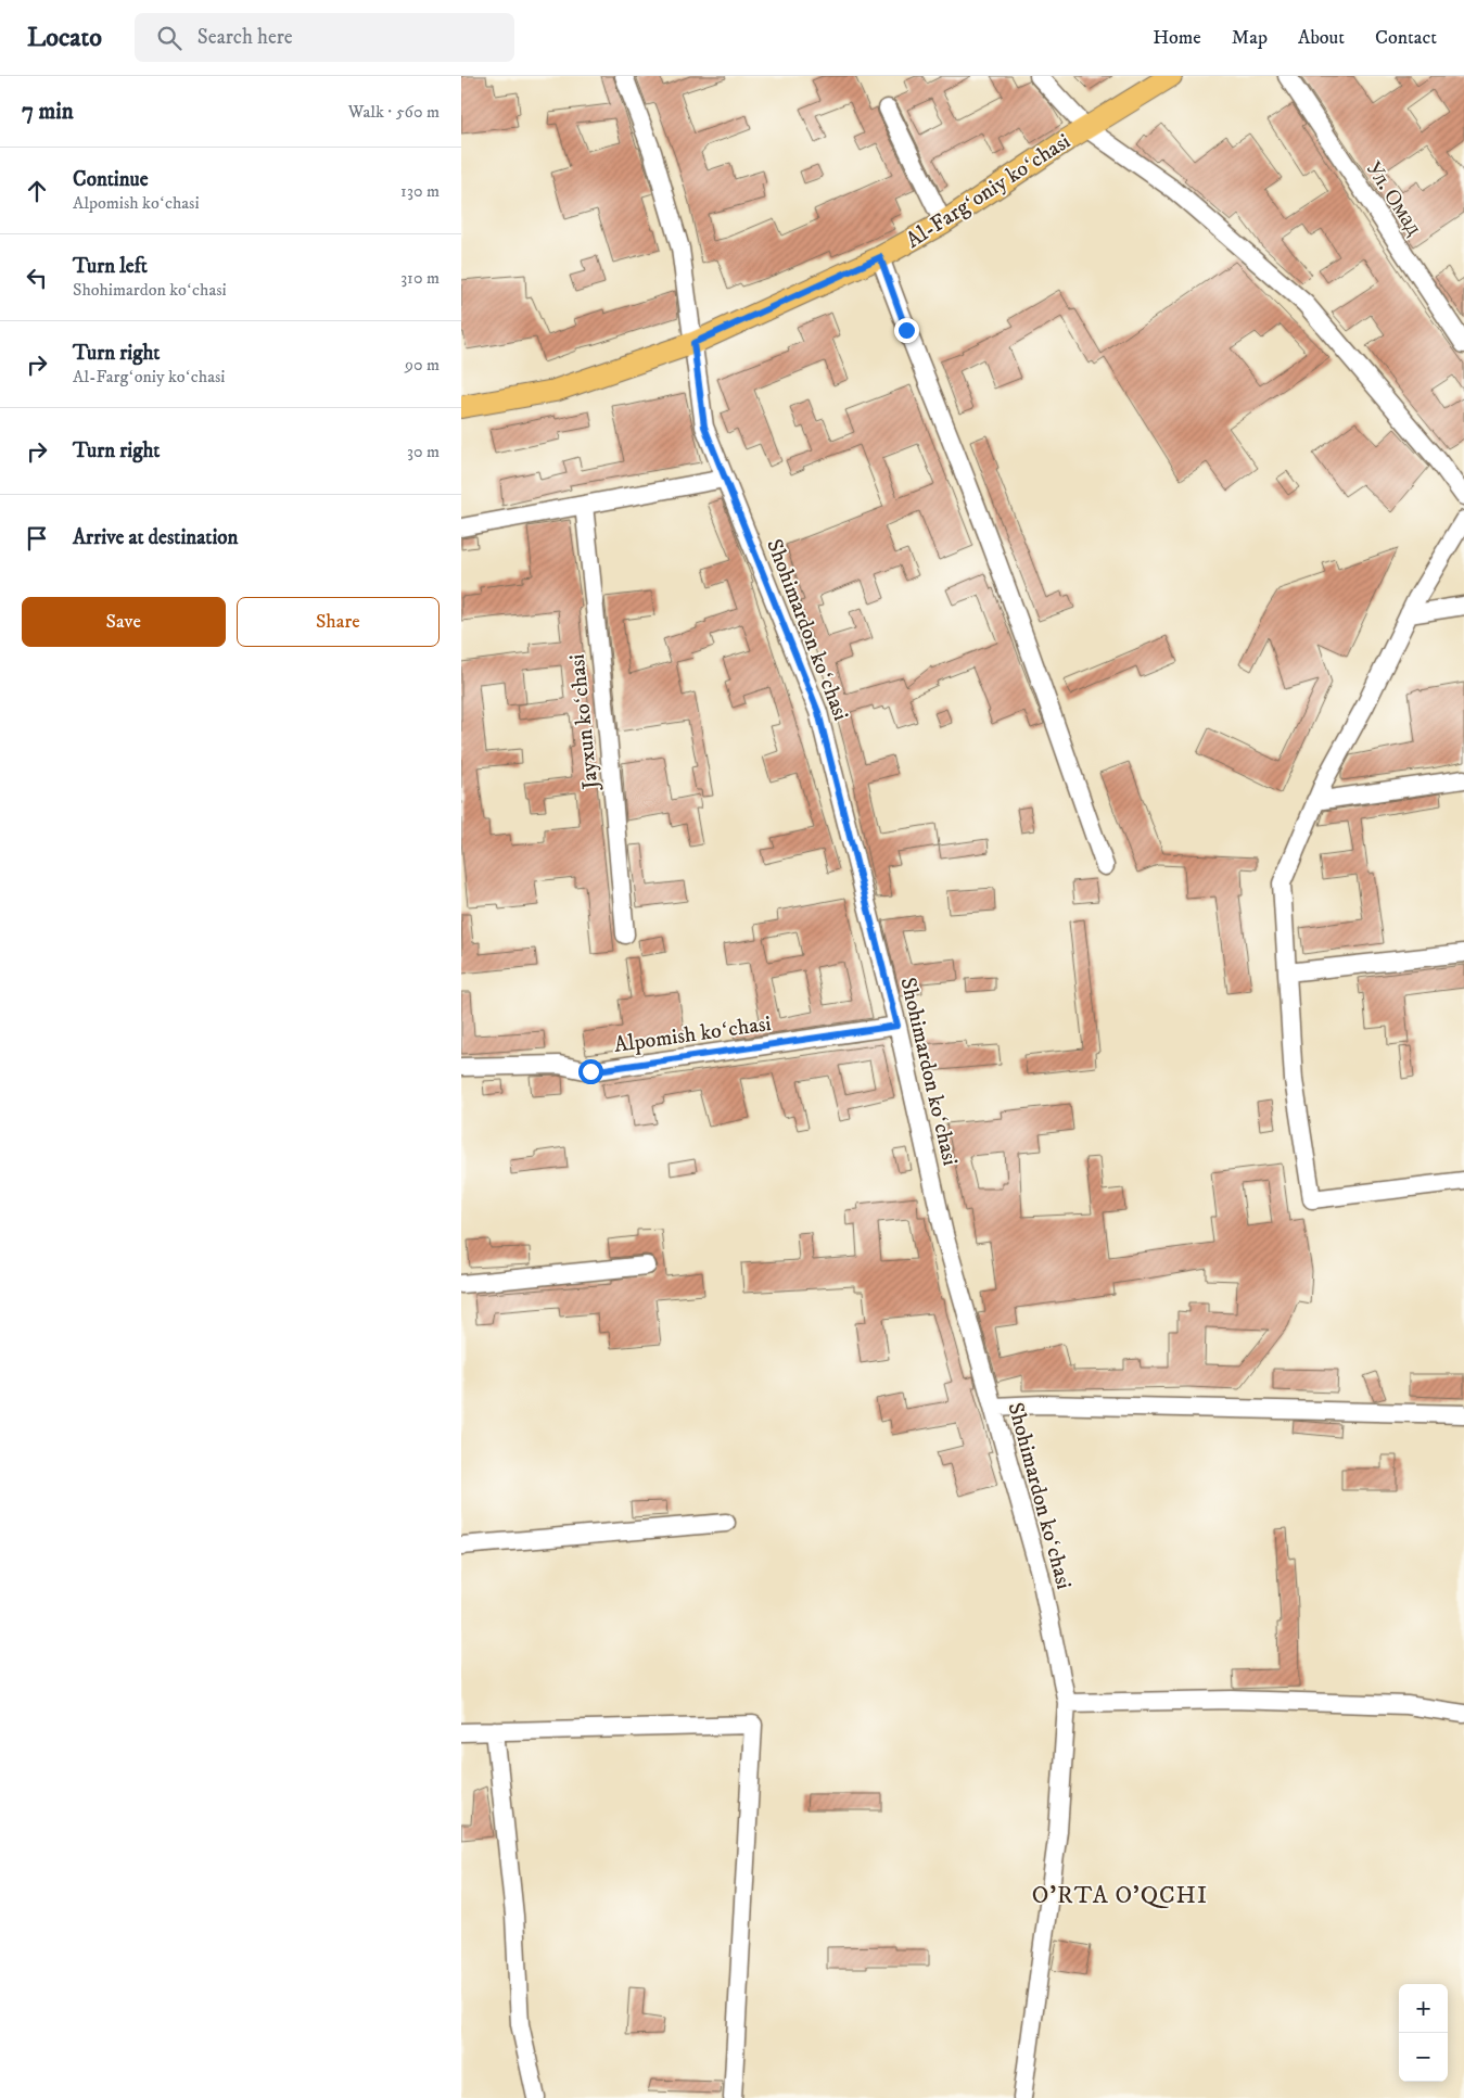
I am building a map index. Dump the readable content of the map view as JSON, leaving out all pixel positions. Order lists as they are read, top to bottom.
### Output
{
  "streets": {
    "main road": ["Al-Fargʻoniy koʻchasi"],
    "street": [
      "Ул. Омад",
      "Shohimardon koʻchasi",
      "Jayxun koʻchasi",
      "Alpomish koʻchasi"
    ]
  },
  "crossings": [
    ["Al-Fargʻoniy koʻchasi", "Shohimardon koʻchasi"],
    ["Shohimardon koʻchasi", "Alpomish koʻchasi"]
  ],
  "districts": ["O'RTA O'QCHI"],
  "page": {
    "header": "Locato",
    "search": "Search here",
    "nav": [
      "Home",
      "Map",
      "About",
      "Contact"
    ],
    "heading": ["7 min", "Walk · 560 m"],
    "list": [
      ["Continue", "Alpomish koʻchasi", "130 m"],
      ["Turn left", "Shohimardon koʻchasi", "310 m"],
      ["Turn right", "Al-Fargʻoniy koʻchasi", "90 m"],
      ["Turn right", "30 m"],
      "Arrive at destination"
    ],
    "buttons": ["Save", "Share"],
    "map_buttons": ["+", "−"]
  }
}
